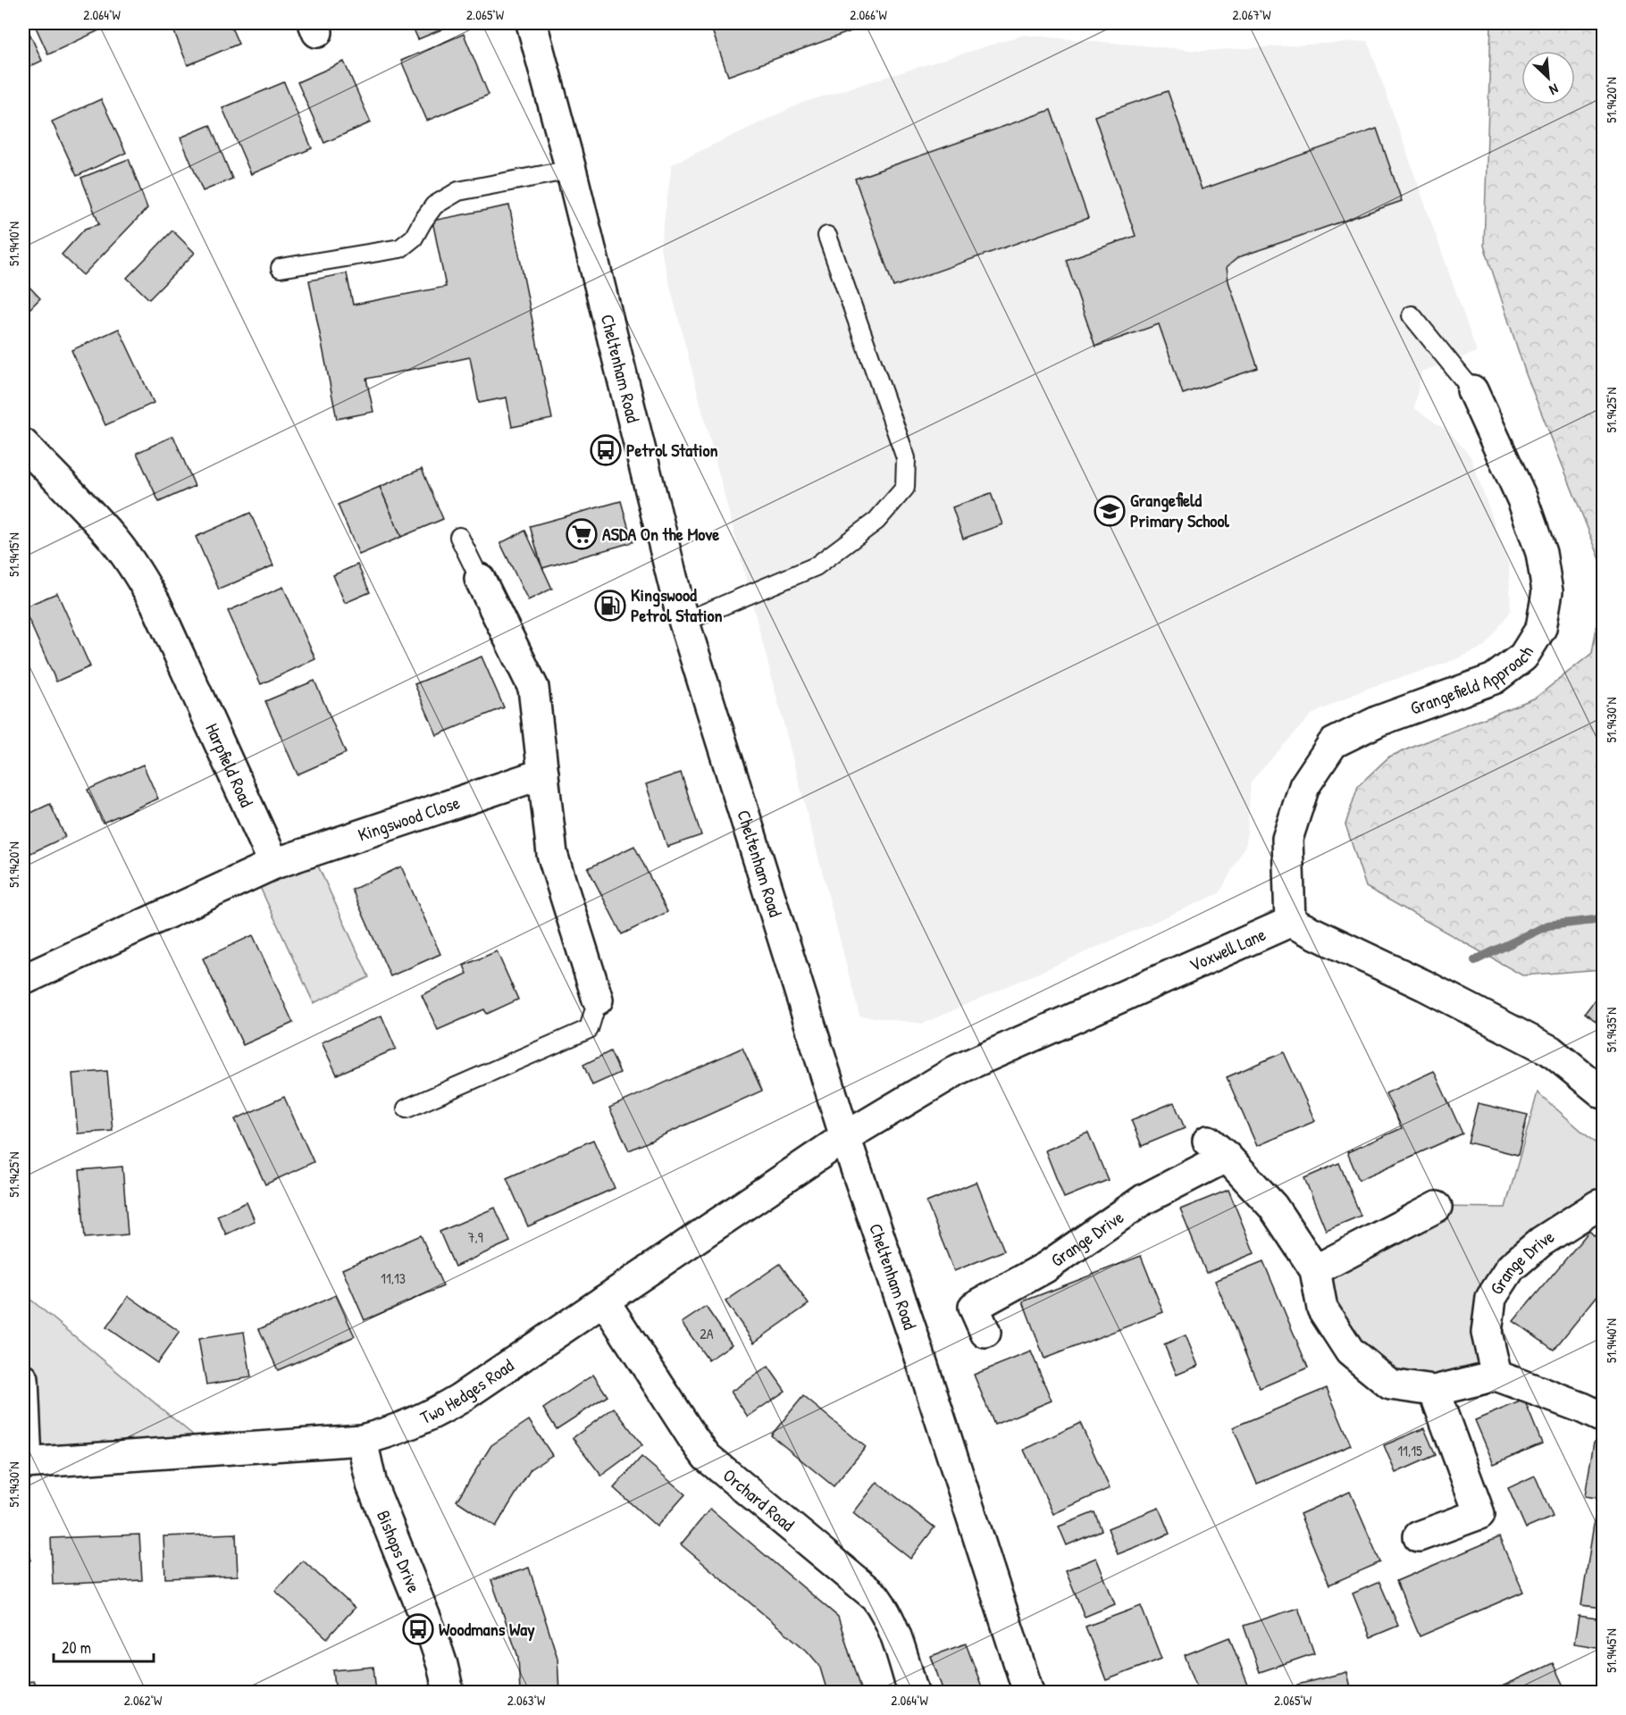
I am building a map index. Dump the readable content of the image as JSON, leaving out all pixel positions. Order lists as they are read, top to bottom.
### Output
{
  "streets": {
    "street": [
      "Cheltenham Road",
      "Grangefield Approach",
      "Harpfield Road",
      "Kingswood Close",
      "Voxwell Lane",
      "Grange Drive",
      "Two Hedges Road",
      "Orchard Road",
      "Bishops Drive"
    ]
  },
  "crossings": [
    ["Cheltenham Road", "Voxwell Lane"],
    ["Cheltenham Road", "Two Hedges Road"],
    ["Grangefield Approach", "Voxwell Lane"],
    ["Harpfield Road", "Kingswood Close"],
    ["Voxwell Lane", "Two Hedges Road"],
    ["Two Hedges Road", "Orchard Road"],
    ["Two Hedges Road", "Bishops Drive"]
  ],
  "places": {
    "bus stop": ["Petrol Station", "Woodmans Way"],
    "school or university": ["Grangefield Primary School"],
    "supermarket": ["ASDA On the Move"],
    "fuel station": ["Kingswood Petrol Station"]
  },
  "house_numbers": [
    "7,9",
    "11,13",
    "2A",
    "11,15"
  ],
  "scale_bar": "20 m",
  "north": "bottom right",
  "coordinates": [
    "2.064°W",
    "2.065°W",
    "2.066°W",
    "2.067°W",
    "51.9420°N",
    "51.9410°N",
    "51.9425°N",
    "51.9415°N",
    "51.9430°N",
    "51.9435°N",
    "51.9440°N",
    "51.9445°N",
    "2.062°W",
    "2.063°W"
  ]
}
